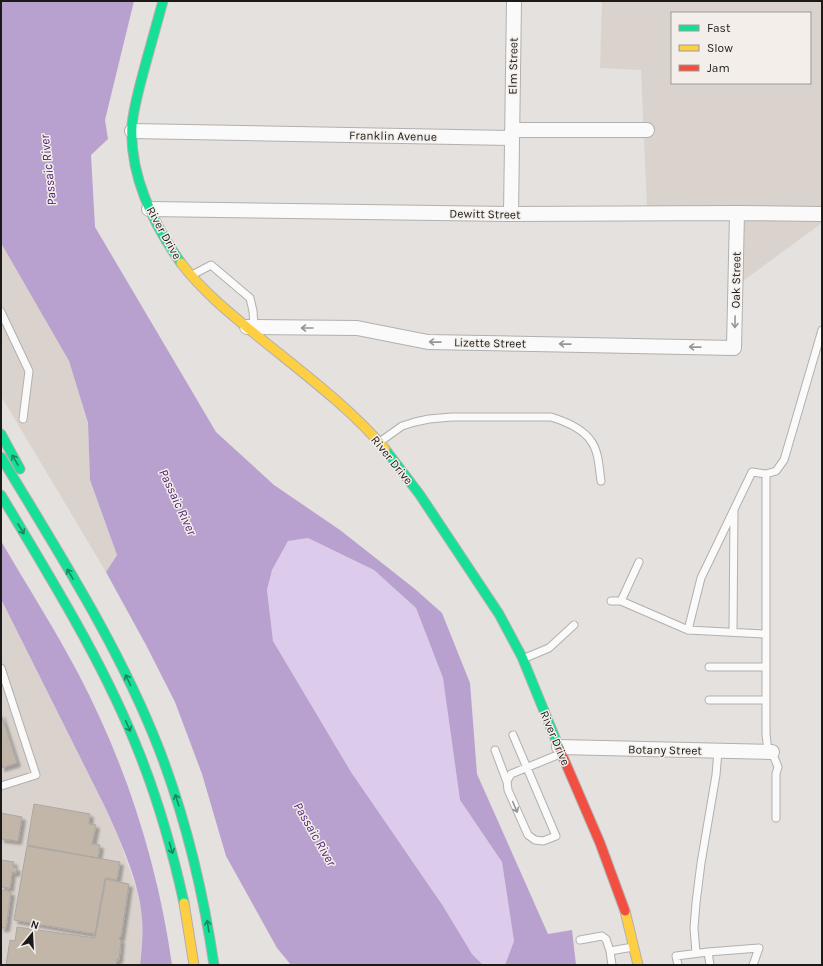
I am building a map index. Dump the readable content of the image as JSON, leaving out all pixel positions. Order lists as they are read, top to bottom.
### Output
{
  "streets": {
    "main road": ["River Drive"],
    "street": [
      "Elm Street",
      "Franklin Avenue",
      "Dewitt Street",
      "Oak Street",
      "Lizette Street",
      "Botany Street"
    ]
  },
  "crossings": [
    ["Elm Street", "Franklin Avenue"],
    ["Elm Street", "Dewitt Street"],
    ["Franklin Avenue", "River Drive"],
    ["Dewitt Street", "River Drive"],
    ["Dewitt Street", "Oak Street"],
    ["River Drive", "Lizette Street"],
    ["River Drive", "Botany Street"],
    ["Oak Street", "Lizette Street"]
  ],
  "one_way": ["Oak Street", "Lizette Street"],
  "water": ["Passaic River"],
  "legend": ["Fast", "Slow", "Jam"],
  "north": "top"
}
